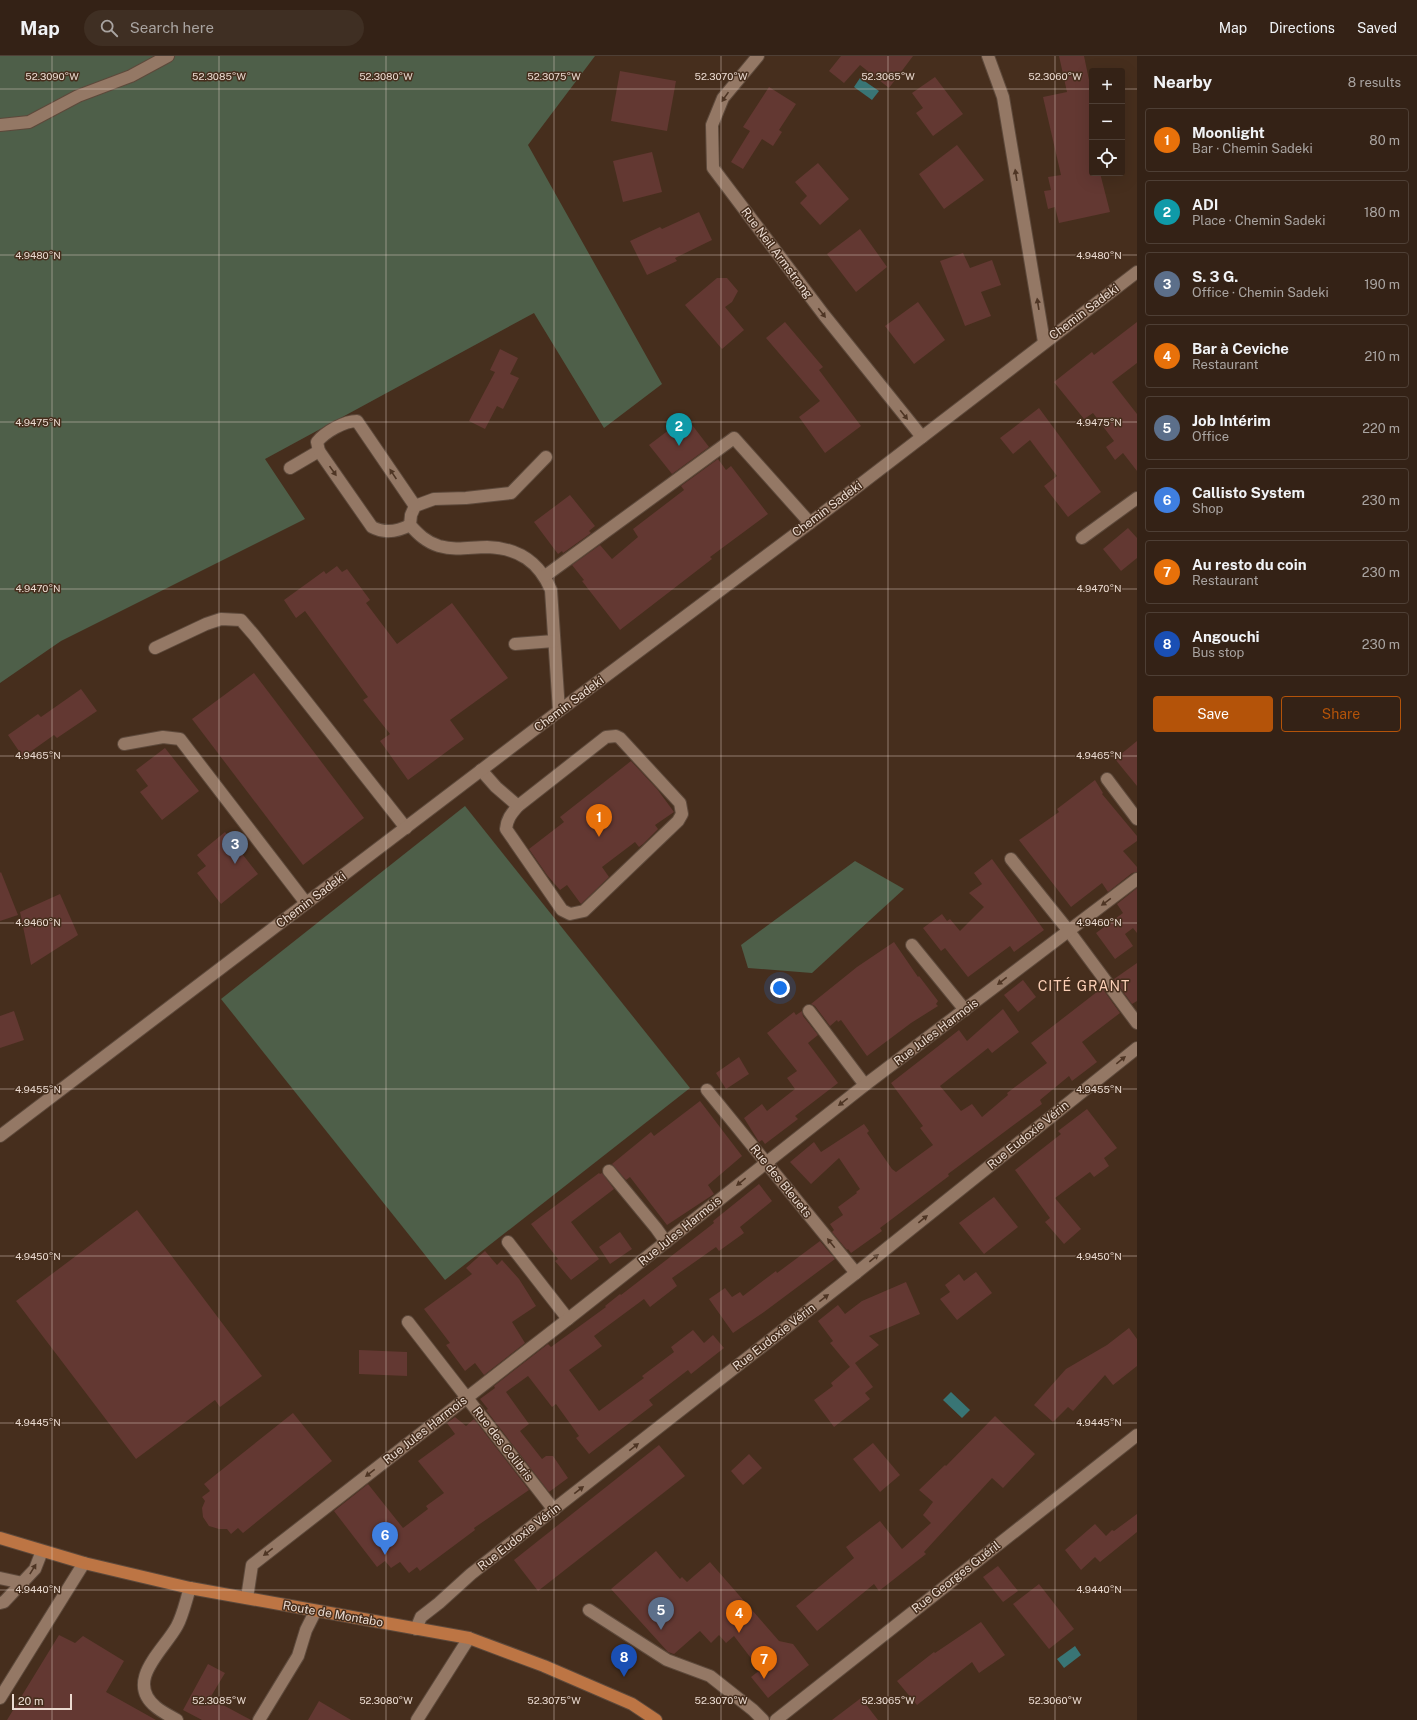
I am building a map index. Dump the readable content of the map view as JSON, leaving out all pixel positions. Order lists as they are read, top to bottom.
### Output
{
  "streets": {
    "main road": ["Route de Montabo"],
    "street": [
      "Rue Neil Armstrong",
      "Chemin Sadeki",
      "Rue Jules Harmois",
      "Rue Eudoxie Vérin",
      "Rue des Bleuets",
      "Rue des Colibris",
      "Rue Georges Guéril"
    ]
  },
  "crossings": [
    ["Rue Neil Armstrong", "Chemin Sadeki"],
    ["Rue Jules Harmois", "Rue des Bleuets"],
    ["Rue Jules Harmois", "Rue des Colibris"],
    ["Rue Jules Harmois", "Route de Montabo"],
    ["Rue Eudoxie Vérin", "Rue des Bleuets"],
    ["Rue Eudoxie Vérin", "Rue des Colibris"],
    ["Rue Eudoxie Vérin", "Route de Montabo"]
  ],
  "one_way": [
    "Rue Neil Armstrong",
    "Rue Jules Harmois",
    "Rue Eudoxie Vérin",
    "Rue des Bleuets"
  ],
  "districts": ["CITÉ GRANT"],
  "scale_bar": "20 m",
  "page": {
    "header": "Map",
    "search": "Search here",
    "nav": ["Map", "Directions", "Saved"],
    "heading": ["Nearby", "8 results"],
    "map_buttons": ["+", "−"],
    "list": [
      {
        "mark": "1",
        "name": "Moonlight",
        "note": "Bar · Chemin Sadeki",
        "value": "80 m"
      },
      {
        "mark": "2",
        "name": "ADI",
        "note": "Place · Chemin Sadeki",
        "value": "180 m"
      },
      {
        "mark": "3",
        "name": "S. 3 G.",
        "note": "Office · Chemin Sadeki",
        "value": "190 m"
      },
      {
        "mark": "4",
        "name": "Bar à Ceviche",
        "note": "Restaurant",
        "value": "210 m"
      },
      {
        "mark": "5",
        "name": "Job Intérim",
        "note": "Office",
        "value": "220 m"
      },
      {
        "mark": "6",
        "name": "Callisto System",
        "note": "Shop",
        "value": "230 m"
      },
      {
        "mark": "7",
        "name": "Au resto du coin",
        "note": "Restaurant",
        "value": "230 m"
      },
      {
        "mark": "8",
        "name": "Angouchi",
        "note": "Bus stop",
        "value": "230 m"
      }
    ],
    "pins": [
      "2",
      "1",
      "3",
      "6",
      "5",
      "4",
      "8",
      "7"
    ],
    "buttons": ["Save", "Share"],
    "scale": "20 m"
  },
  "coordinates": [
    "52.3090°W",
    "52.3085°W",
    "52.3080°W",
    "52.3075°W",
    "52.3070°W",
    "52.3065°W",
    "52.3060°W",
    "4.9480°N",
    "4.9475°N",
    "4.9470°N",
    "4.9465°N",
    "4.9460°N",
    "4.9455°N",
    "4.9450°N",
    "4.9445°N",
    "4.9440°N"
  ]
}
